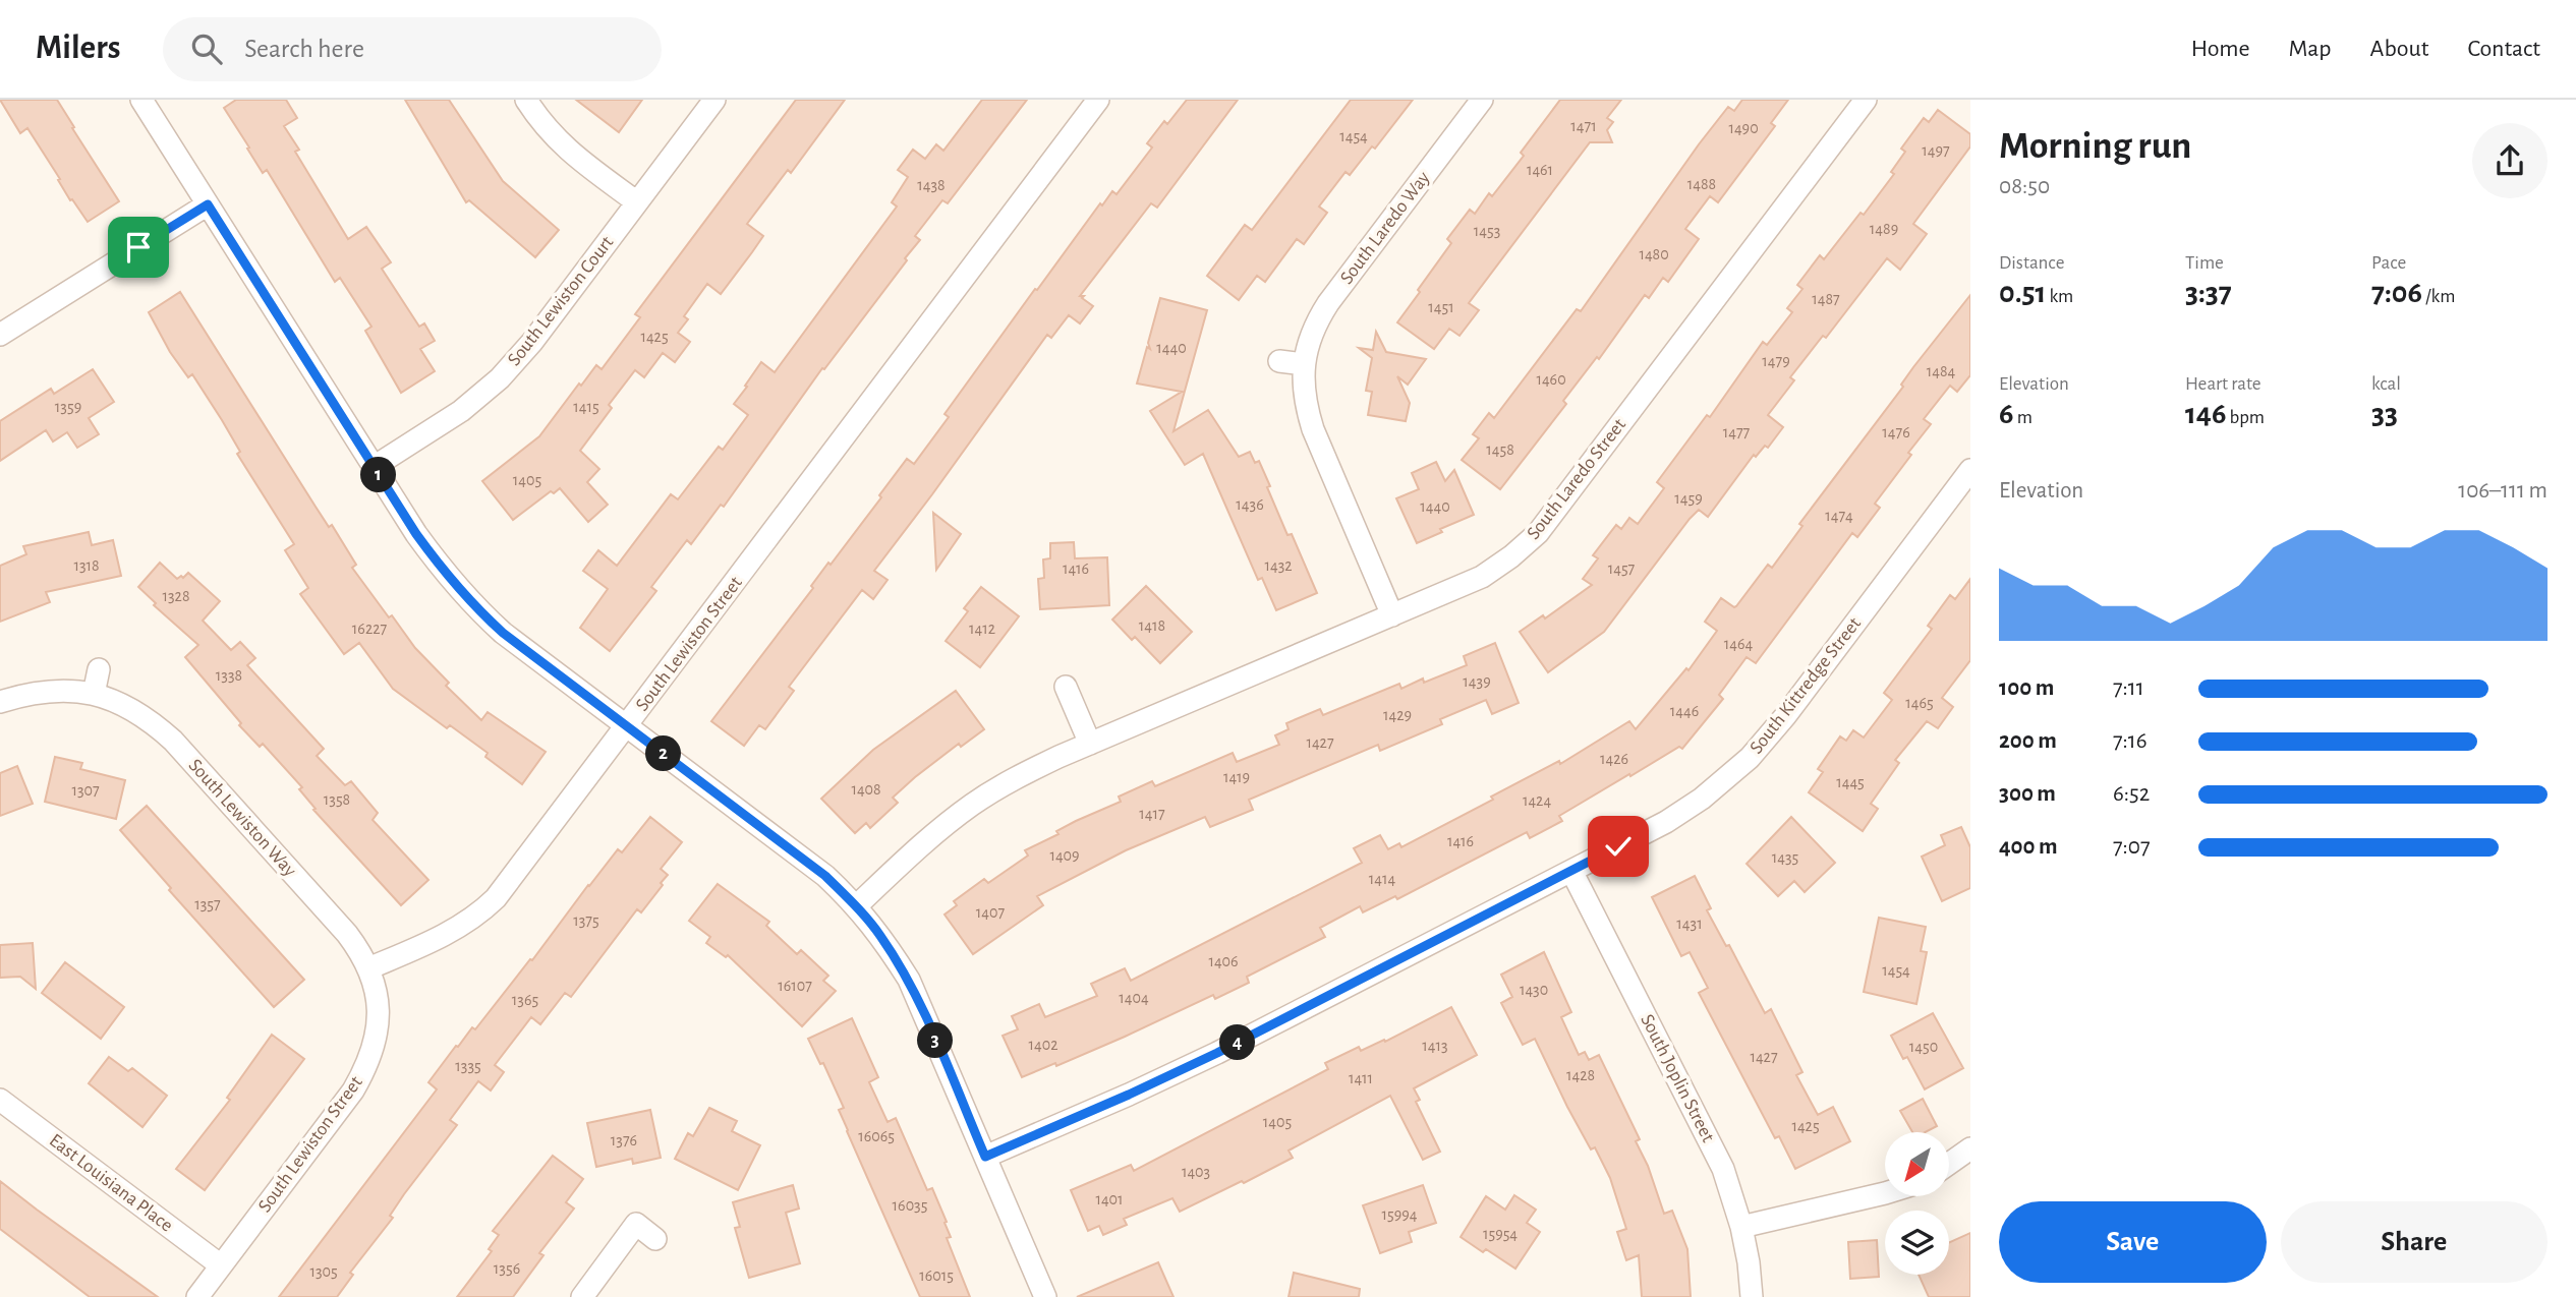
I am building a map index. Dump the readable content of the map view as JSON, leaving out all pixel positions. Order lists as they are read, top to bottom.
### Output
{
  "streets": {
    "street": [
      "South Laredo Way",
      "South Lewiston Court",
      "South Laredo Street",
      "South Lewiston Street",
      "South Kittredge Street",
      "South Lewiston Way",
      "South Joplin Street",
      "East Louisiana Place"
    ]
  },
  "crossings": [
    ["South Laredo Way", "South Laredo Street"],
    ["South Lewiston Street", "South Lewiston Way"],
    ["South Lewiston Street", "East Louisiana Place"],
    ["South Kittredge Street", "South Joplin Street"]
  ],
  "house_numbers": [
    "1471",
    "1490",
    "1454",
    "1497",
    "1461",
    "1488",
    "1438",
    "1489",
    "1453",
    "1480",
    "1487",
    "1451",
    "1425",
    "1440",
    "1479",
    "1484",
    "1460",
    "1359",
    "1415",
    "1477",
    "1476",
    "1458",
    "1405",
    "1459",
    "1436",
    "1440",
    "1474",
    "1318",
    "1432",
    "1416",
    "1457",
    "1328",
    "1418",
    "16227",
    "1412",
    "1464",
    "1338",
    "1439",
    "1465",
    "1446",
    "1429",
    "1427",
    "1426",
    "1419",
    "1445",
    "1408",
    "1307",
    "1358",
    "1424",
    "1417",
    "1416",
    "1409",
    "1435",
    "1414",
    "1357",
    "1407",
    "1375",
    "1431",
    "1406",
    "1454",
    "16107",
    "1430",
    "1404",
    "1365",
    "1402",
    "1413",
    "1450",
    "1427",
    "1335",
    "1428",
    "1411",
    "1405",
    "1425",
    "16065",
    "1376",
    "1403",
    "1401",
    "16035",
    "15994",
    "15954",
    "1356",
    "1305",
    "16015"
  ],
  "north": "bottom left",
  "page": {
    "header": "Milers",
    "search": "Search here",
    "nav": [
      "Home",
      "Map",
      "About",
      "Contact"
    ],
    "heading": ["Morning run", "08:50"],
    "stats": [
      ["Distance", "0.51 km"],
      ["Time", "3:37"],
      ["Pace", "7:06 /km"],
      ["Elevation", "6 m"],
      ["Heart rate", "146 bpm"],
      ["kcal", "33"]
    ],
    "pins": [
      "1",
      "2",
      "3",
      "4"
    ],
    "chart": ["Elevation", "106–111 m"],
    "list": [
      {
        "name": "100 m",
        "note": "7:11"
      },
      {
        "name": "200 m",
        "note": "7:16"
      },
      {
        "name": "300 m",
        "note": "6:52"
      },
      {
        "name": "400 m",
        "note": "7:07"
      }
    ],
    "buttons": ["Save", "Share"]
  }
}
